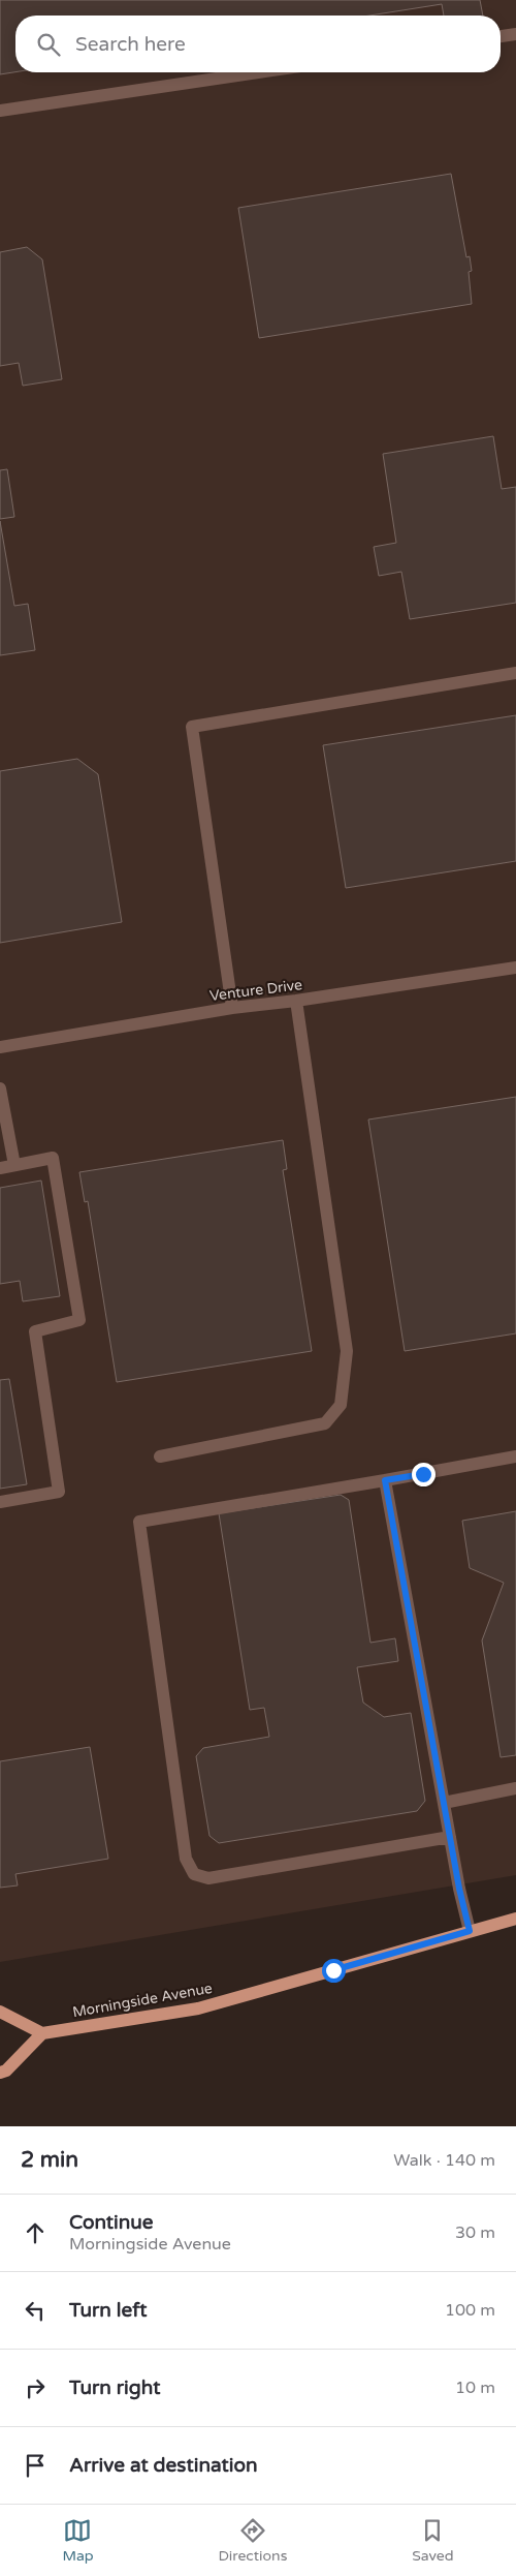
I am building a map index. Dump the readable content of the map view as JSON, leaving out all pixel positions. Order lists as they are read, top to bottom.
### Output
{
  "streets": {
    "main road": ["Morningside Avenue"],
    "street": ["Venture Drive"]
  },
  "page": {
    "search": "Search here",
    "heading": ["2 min", "Walk · 140 m"],
    "list": [
      ["Continue", "Morningside Avenue", "30 m"],
      ["Turn left", "100 m"],
      ["Turn right", "10 m"],
      "Arrive at destination"
    ],
    "nav": ["Map", "Directions", "Saved"]
  }
}
